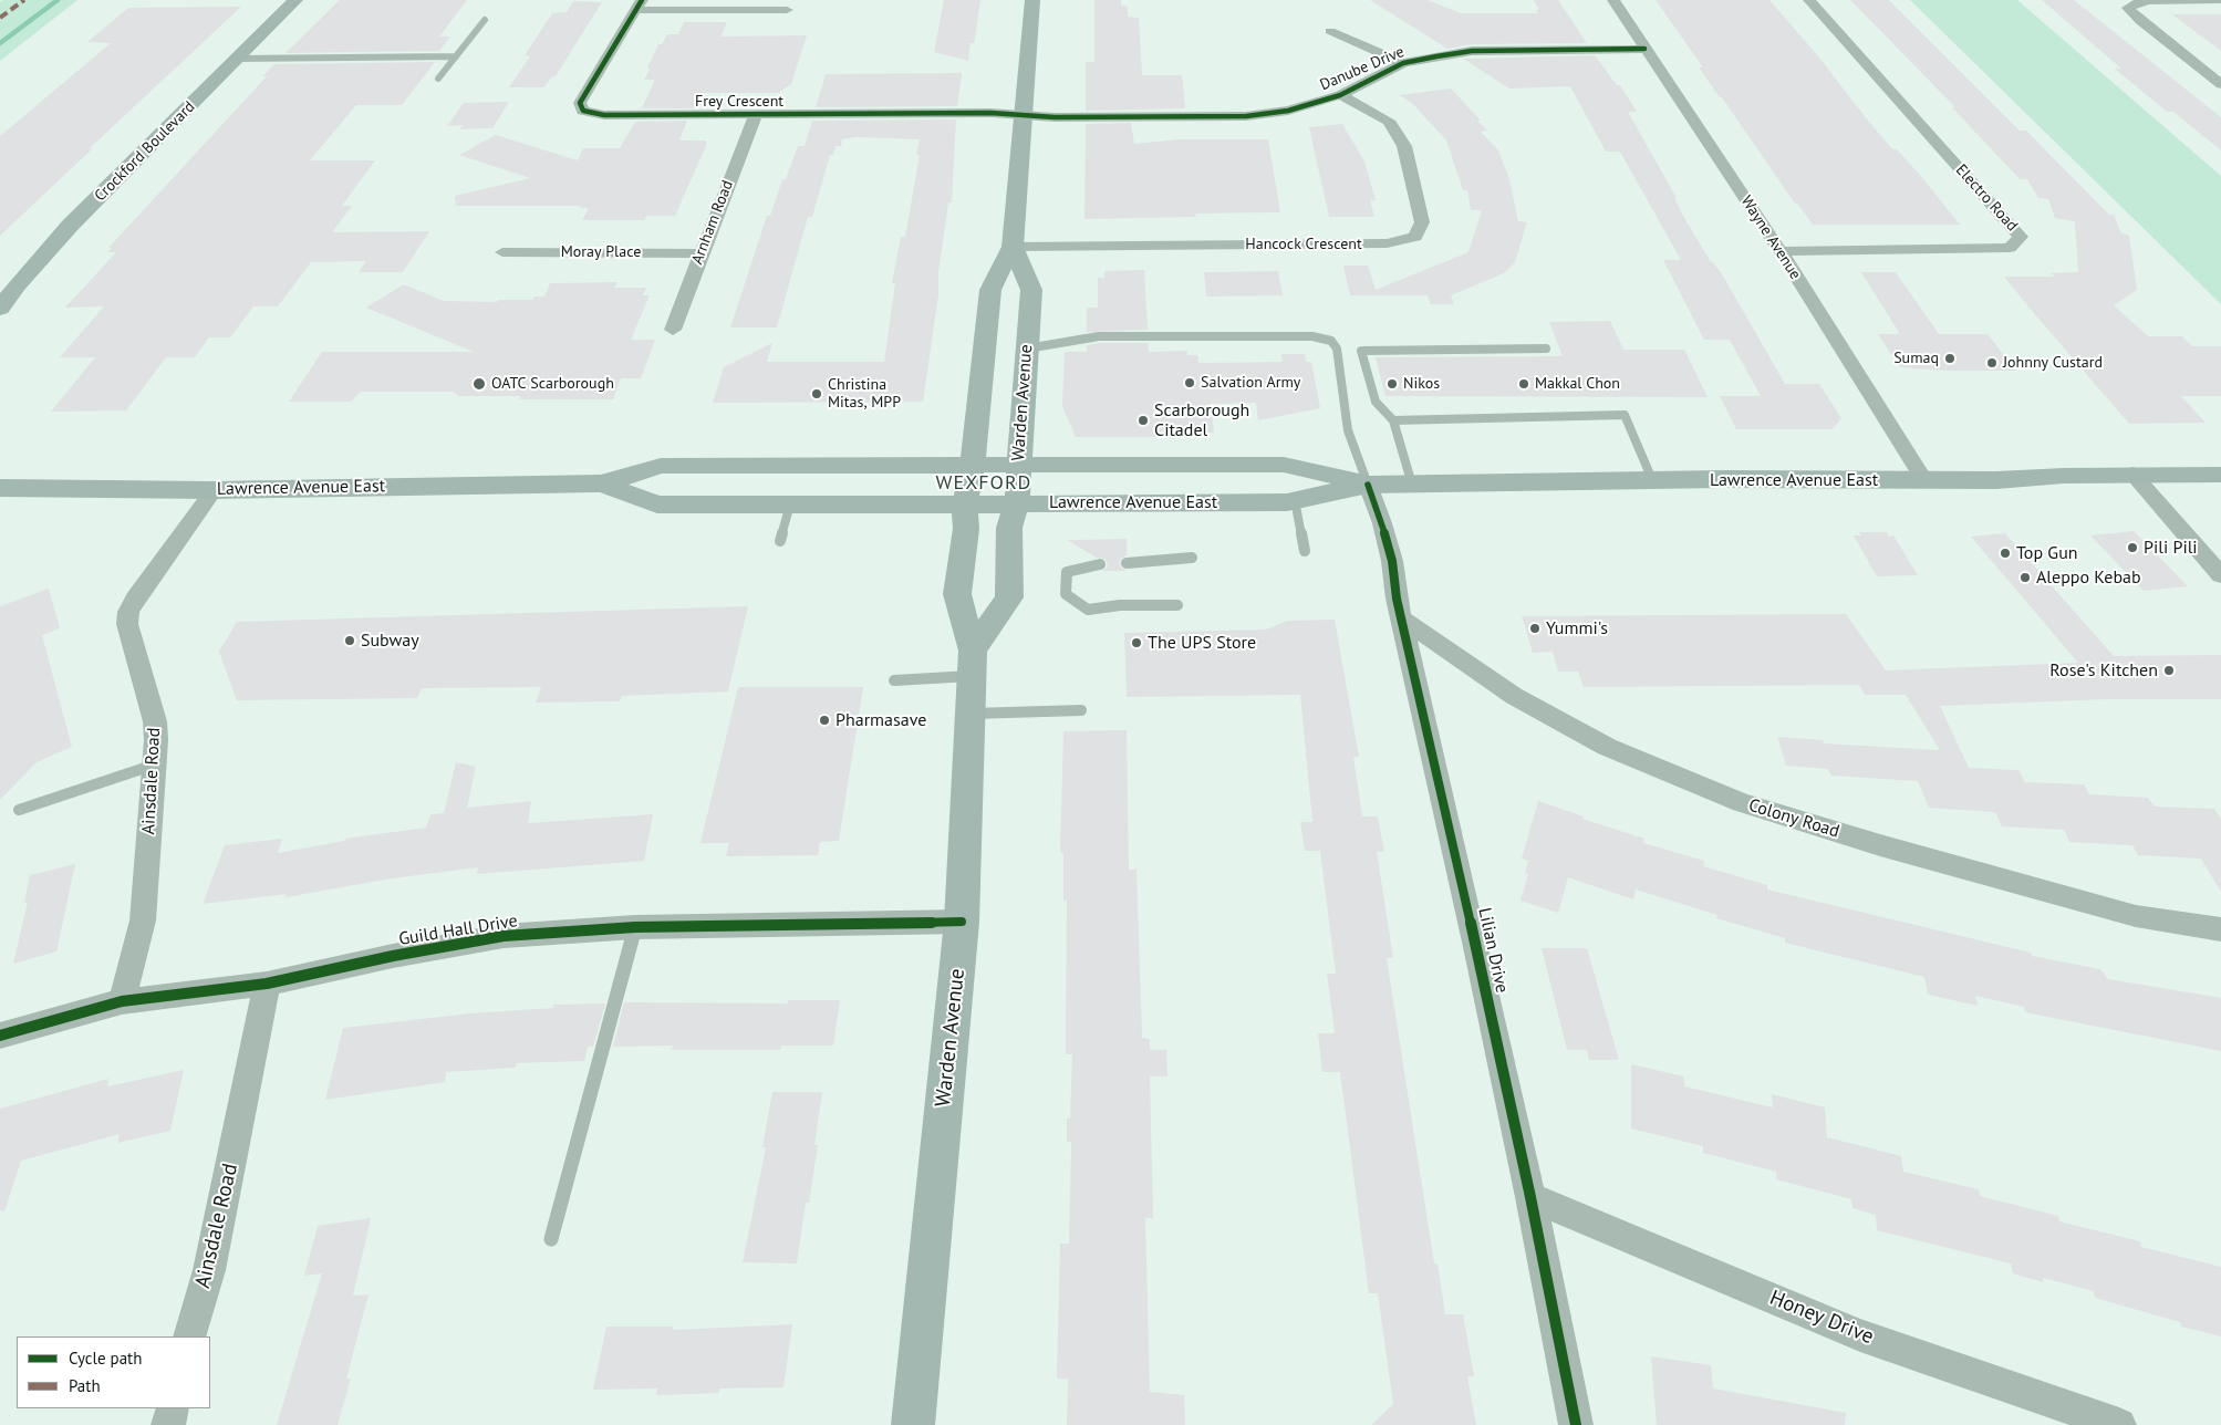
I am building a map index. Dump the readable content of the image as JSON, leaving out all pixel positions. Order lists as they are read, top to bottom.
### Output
{
  "streets": {
    "main road": ["Crockford Boulevard", "Warden Avenue", "Lawrence Avenue East"],
    "street": [
      "Danube Drive",
      "Frey Crescent",
      "Electro Road",
      "Arnham Road",
      "Wayne Avenue",
      "Hancock Crescent",
      "Moray Place",
      "Ainsdale Road",
      "Colony Road",
      "Guild Hall Drive",
      "Lilian Drive",
      "Honey Drive"
    ]
  },
  "crossings": [
    ["Danube Drive", "Frey Crescent"],
    ["Danube Drive", "Wayne Avenue"],
    ["Danube Drive", "Hancock Crescent"],
    ["Danube Drive", "Warden Avenue"],
    ["Frey Crescent", "Arnham Road"],
    ["Frey Crescent", "Warden Avenue"],
    ["Electro Road", "Wayne Avenue"],
    ["Arnham Road", "Moray Place"],
    ["Wayne Avenue", "Lawrence Avenue East"],
    ["Hancock Crescent", "Warden Avenue"],
    ["Warden Avenue", "Lawrence Avenue East"],
    ["Warden Avenue", "Guild Hall Drive"],
    ["Lawrence Avenue East", "Ainsdale Road"],
    ["Lawrence Avenue East", "Lilian Drive"],
    ["Ainsdale Road", "Guild Hall Drive"],
    ["Colony Road", "Lilian Drive"],
    ["Lilian Drive", "Honey Drive"]
  ],
  "districts": ["WEXFORD"],
  "places": [
    "Sumaq",
    "Johnny Custard",
    "Salvation Army",
    "OATC Scarborough",
    "Nikos",
    "Makkal Chon",
    "Christina Mitas, MPP",
    "Scarborough Citadel",
    "Pili Pili",
    "Top Gun",
    "Aleppo Kebab",
    "Yummi's",
    "Subway",
    "The UPS Store",
    "Rose's Kitchen",
    "Pharmasave"
  ],
  "legend": ["Cycle path", "Path"]
}
